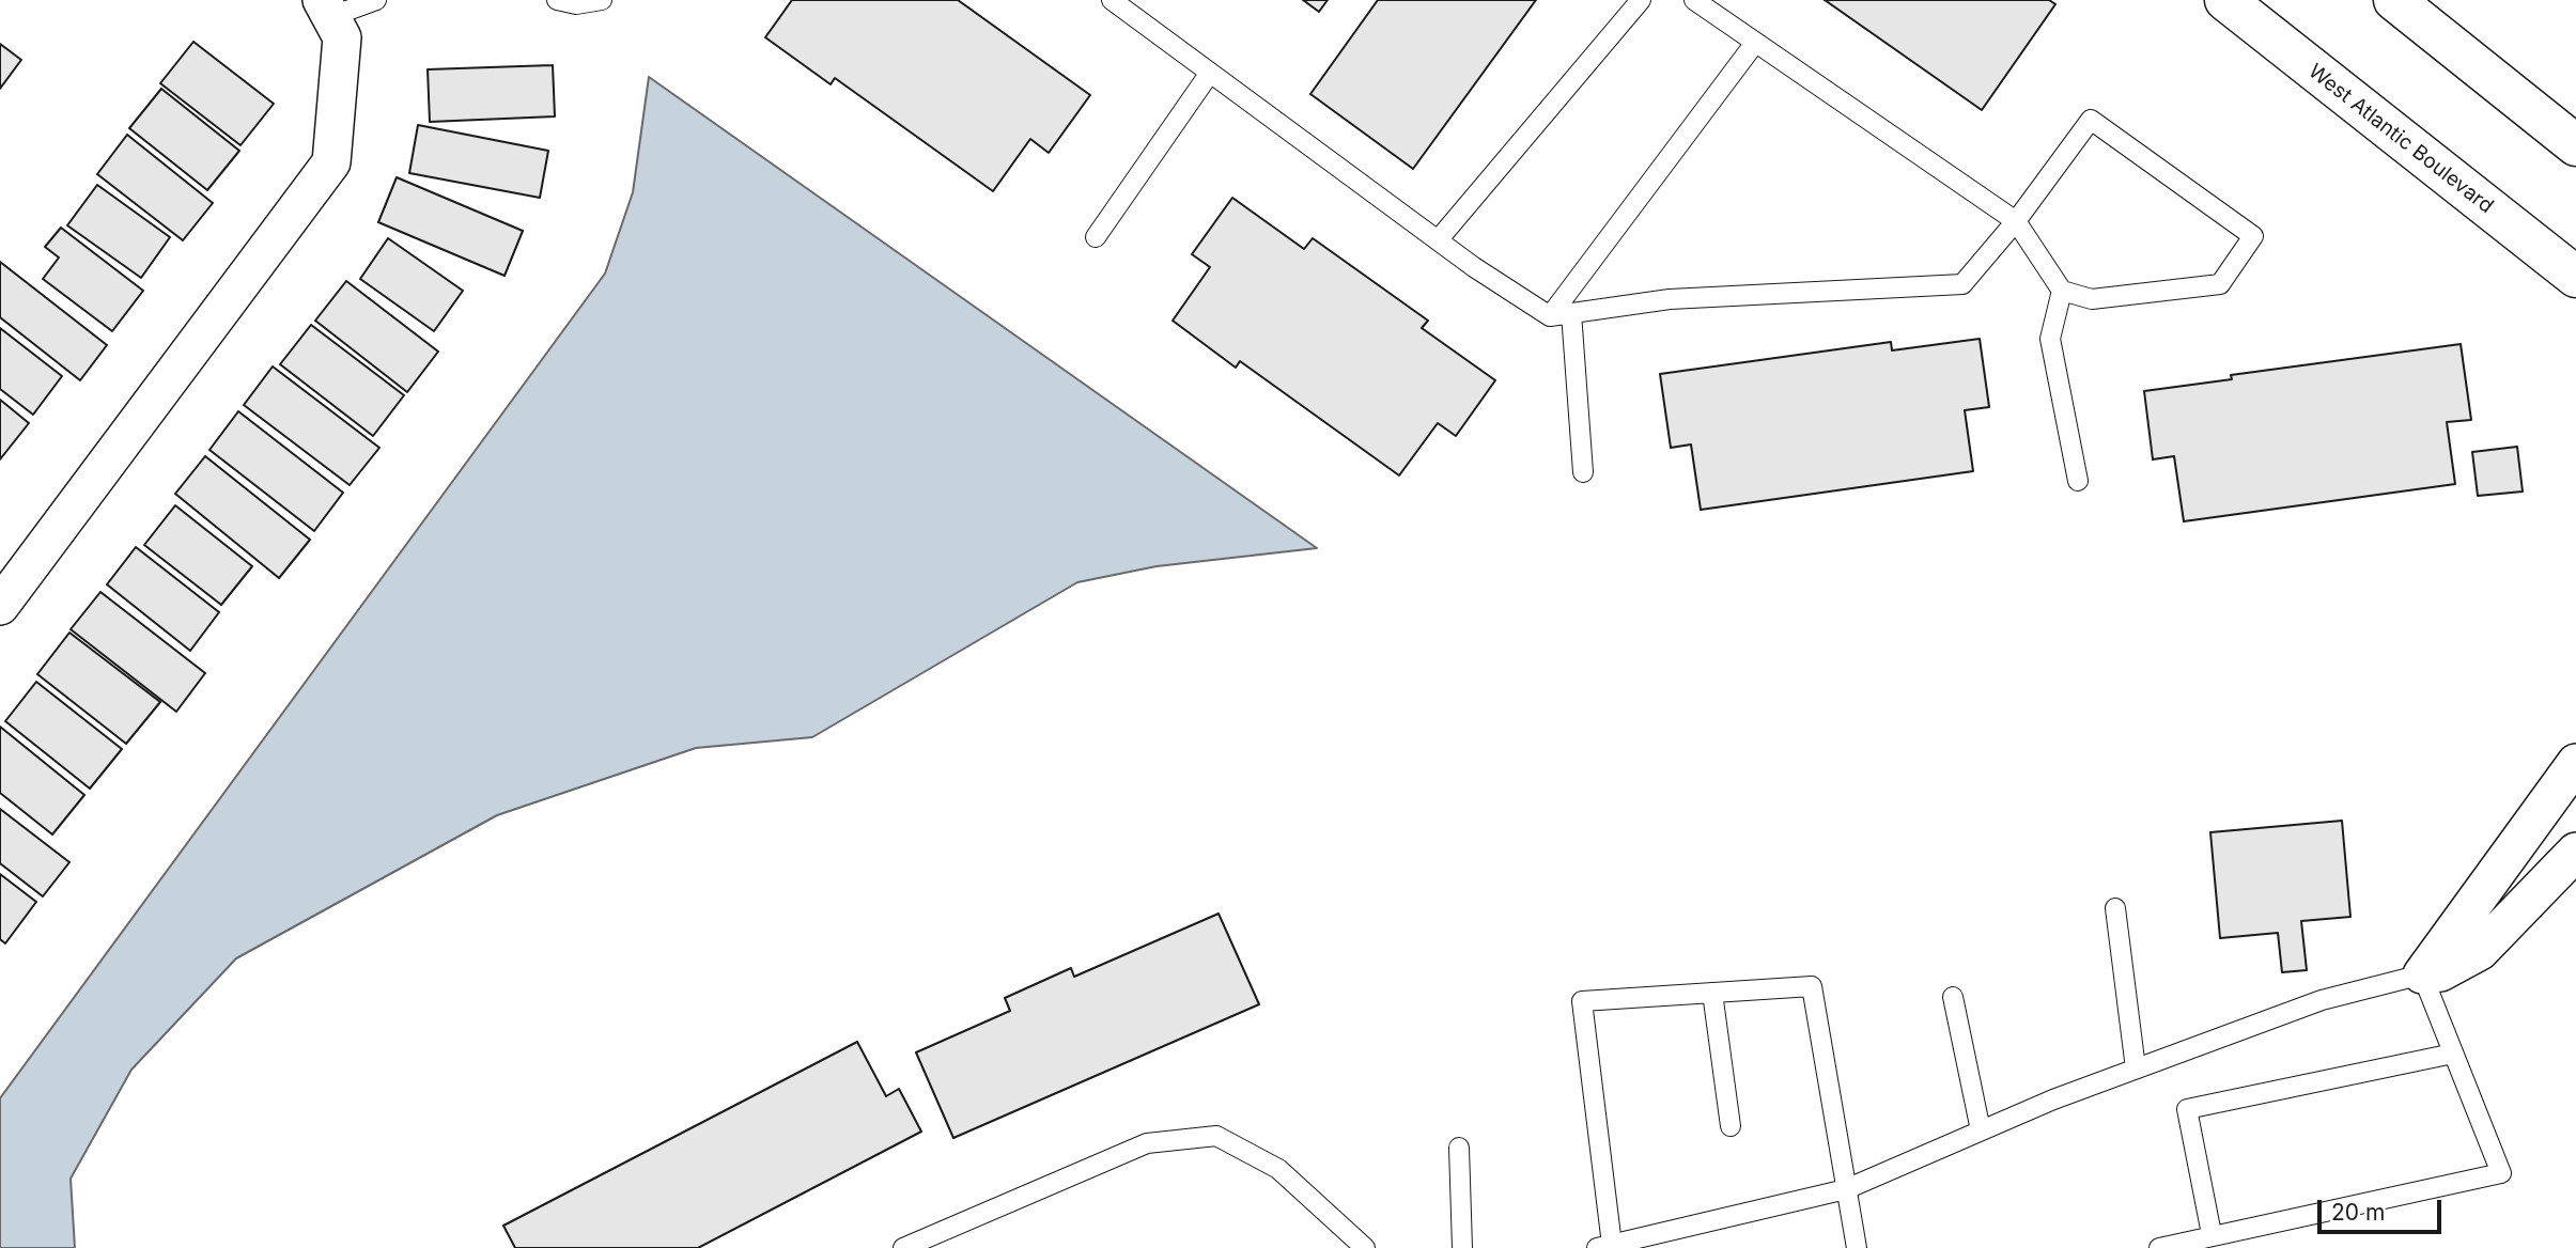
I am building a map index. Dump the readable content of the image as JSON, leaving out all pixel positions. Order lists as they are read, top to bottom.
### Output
{
  "streets": {
    "main road": ["West Atlantic Boulevard"]
  },
  "scale_bar": "20 m"
}
